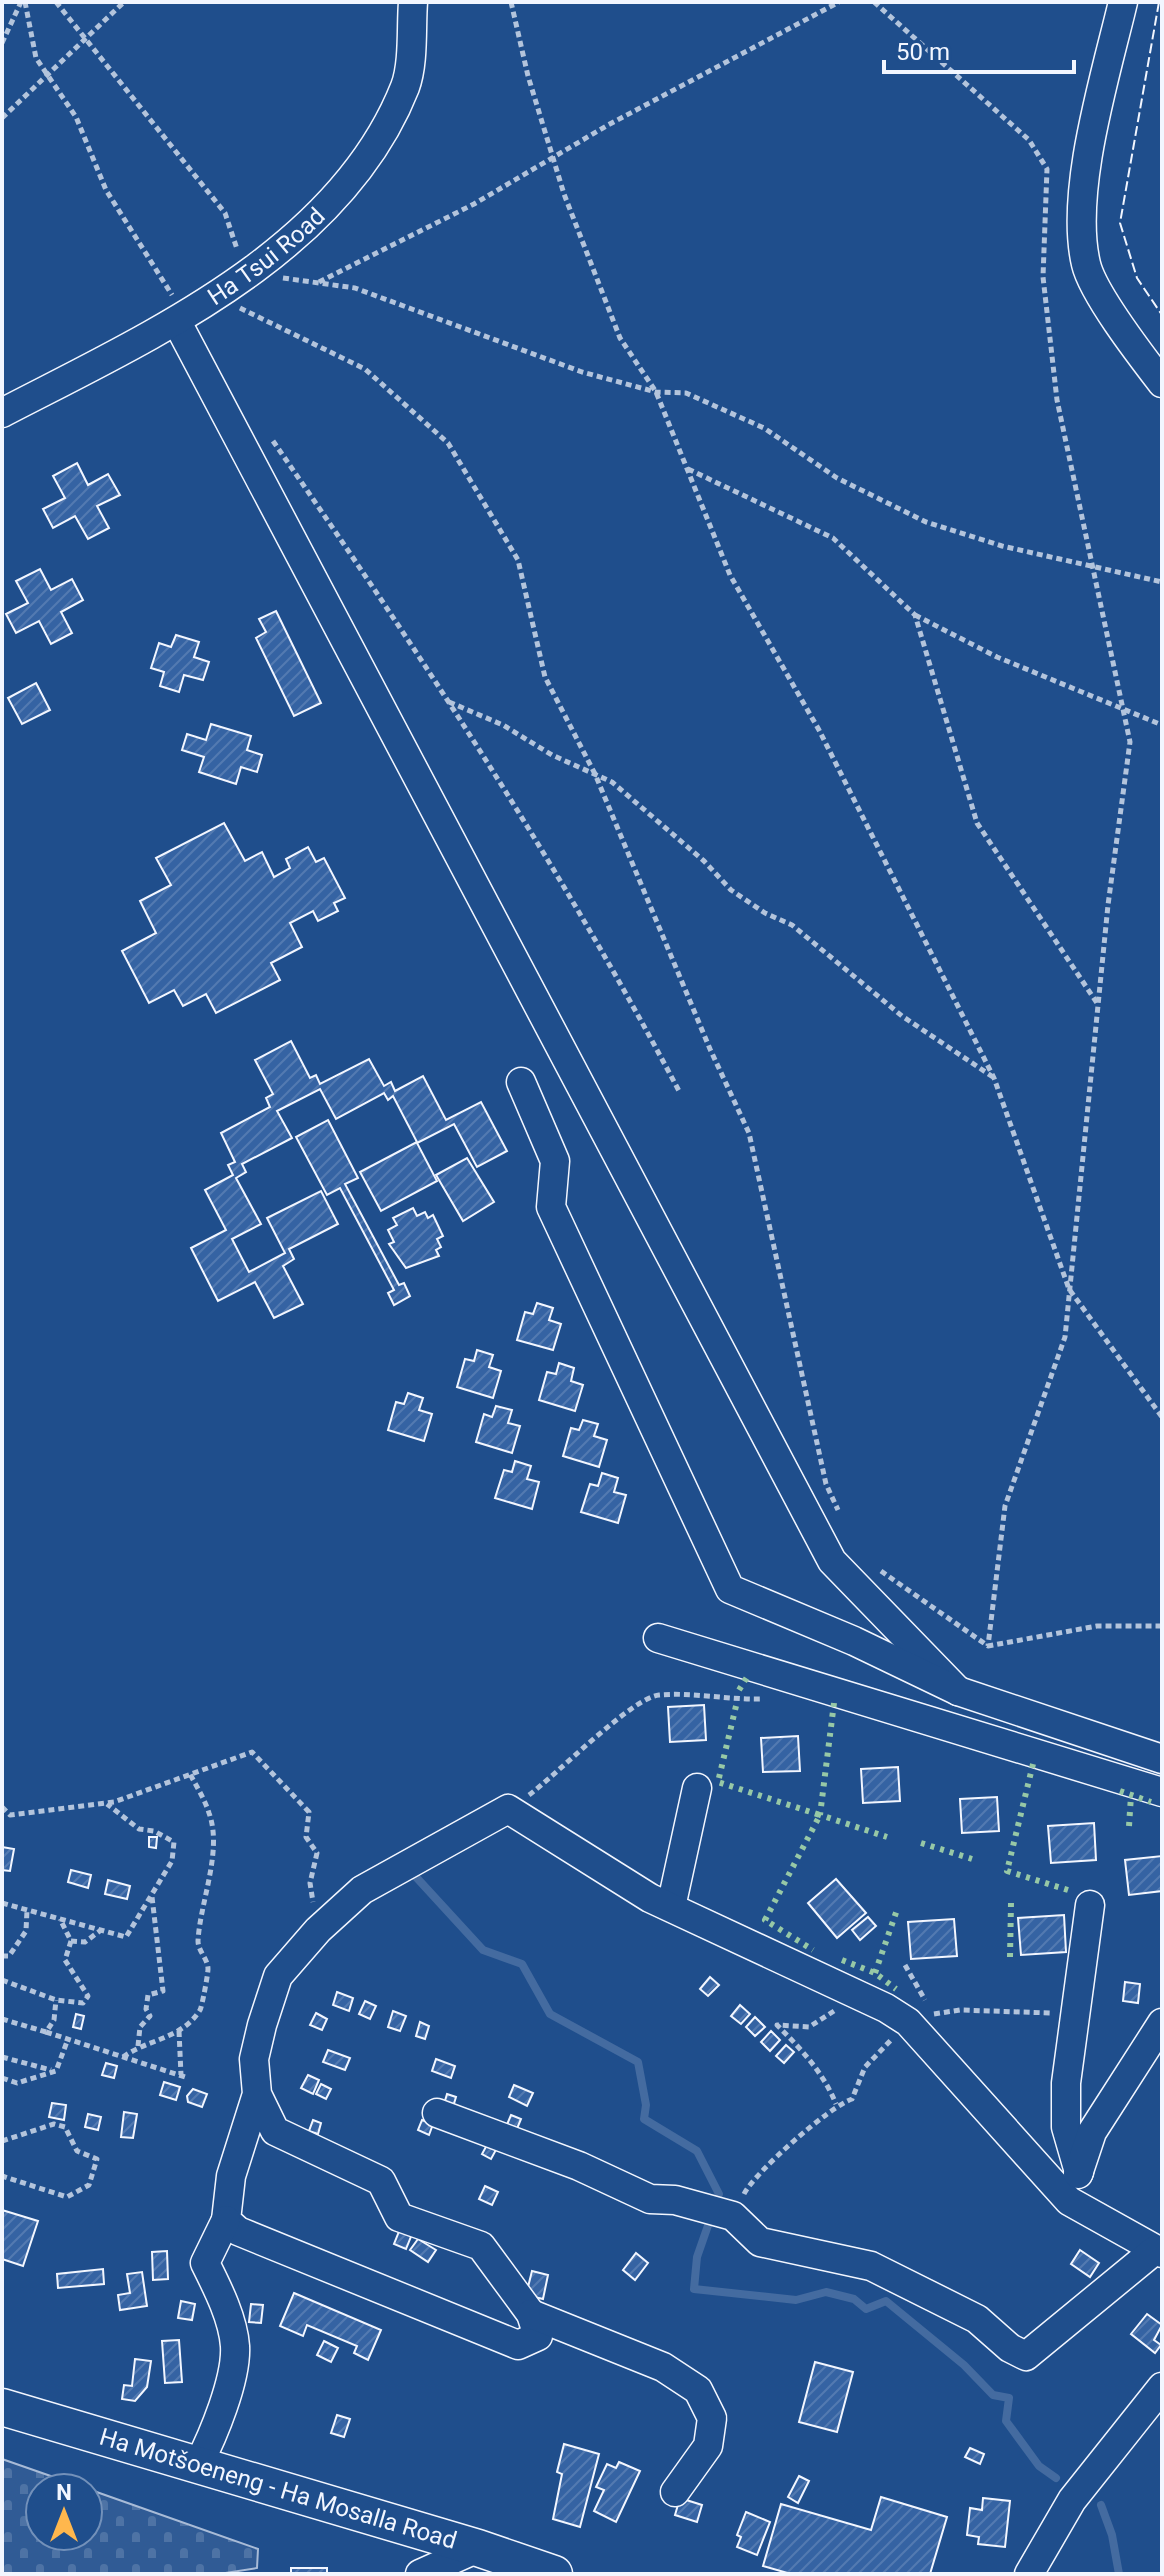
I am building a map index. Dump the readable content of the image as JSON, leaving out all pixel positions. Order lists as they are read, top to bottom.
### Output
{
  "streets": {
    "main road": ["Ha Motšoeneng - Ha Mosalla Road"],
    "street": ["Ha Tsui Road"]
  },
  "scale_bar": "50 m",
  "north": "top"
}
